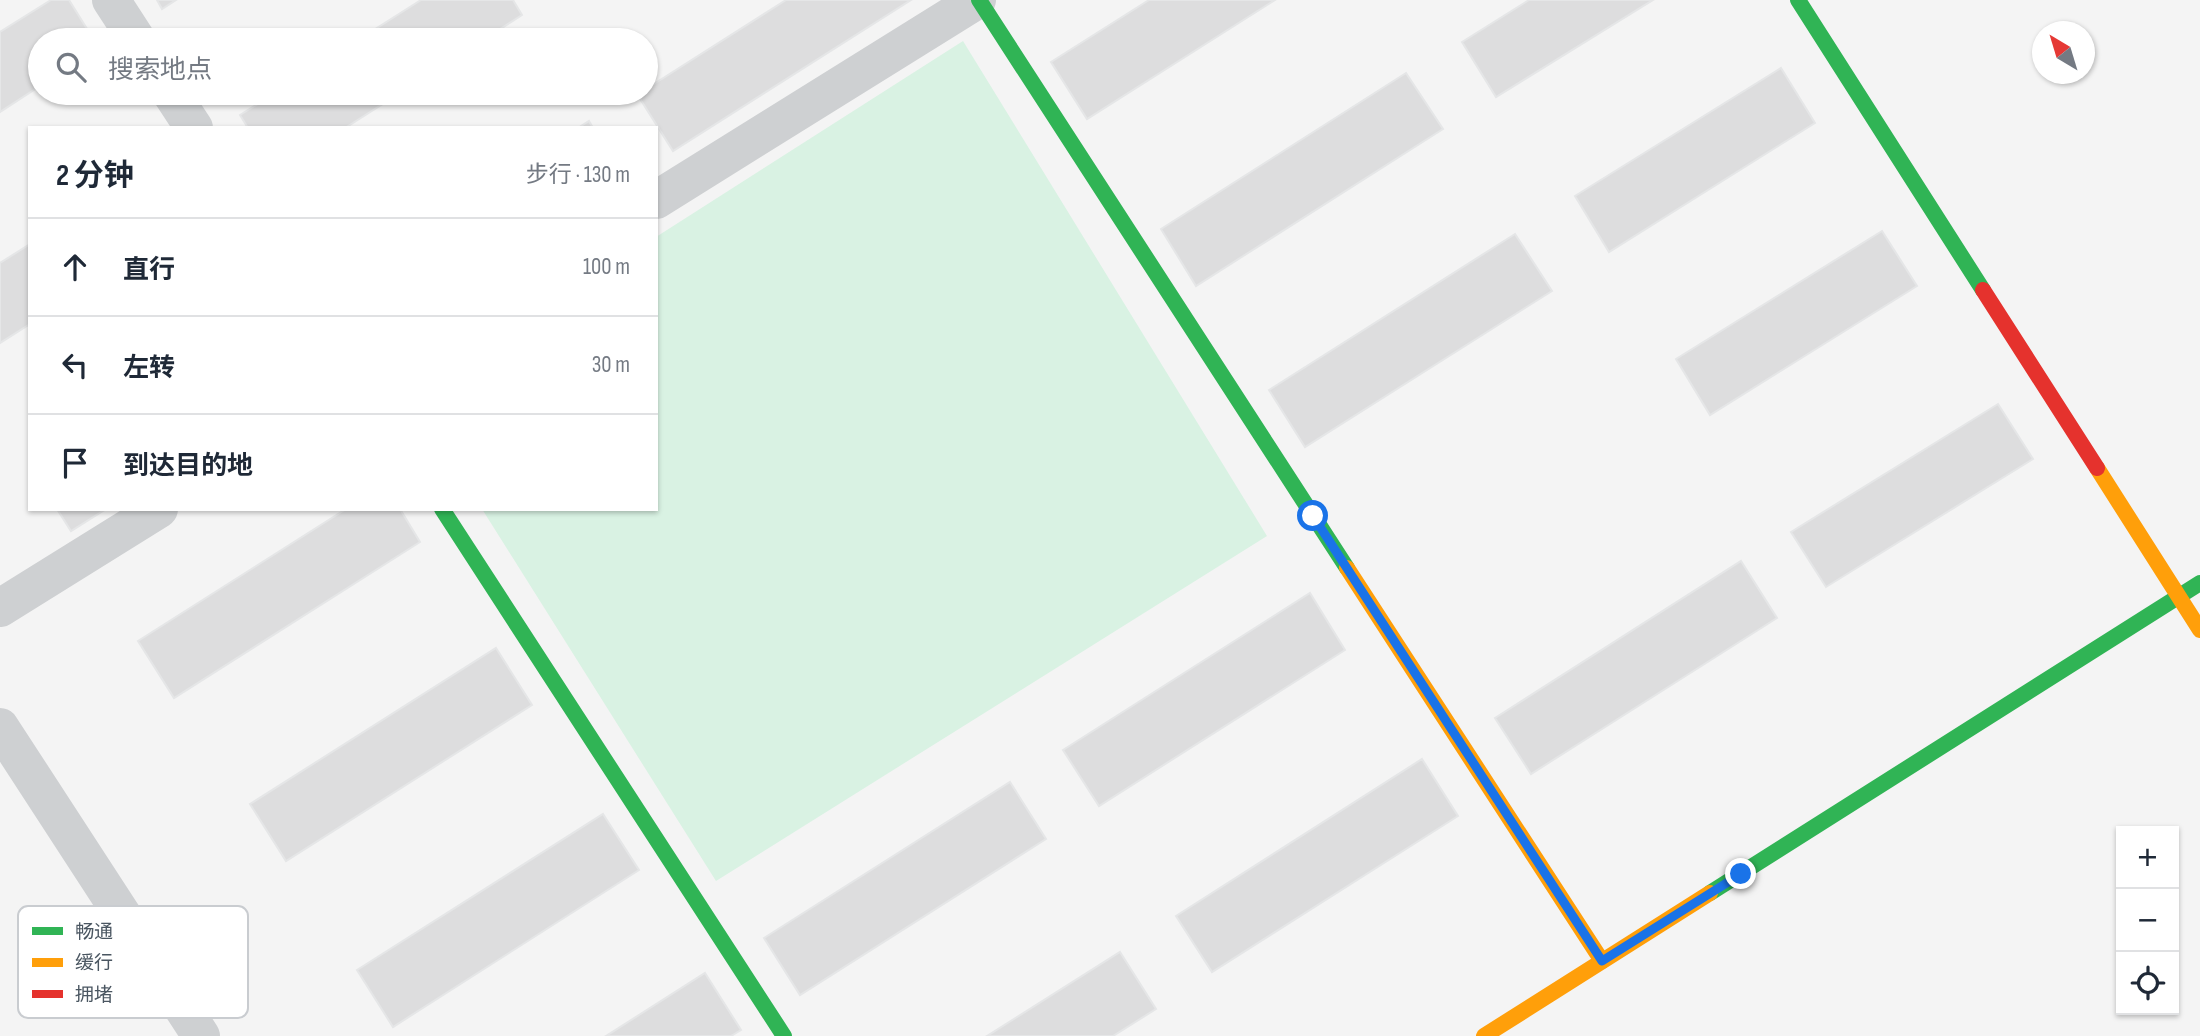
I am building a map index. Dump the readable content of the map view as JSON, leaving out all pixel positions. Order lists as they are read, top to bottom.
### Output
{
  "legend": ["畅通", "缓行", "拥堵"],
  "north": "top left",
  "page": {
    "search": "搜索地点",
    "heading": ["2 分钟", "步行 · 130 m"],
    "list": [
      ["直行", "100 m"],
      ["左转", "30 m"],
      "到达目的地"
    ],
    "map_buttons": ["+", "−"]
  }
}
